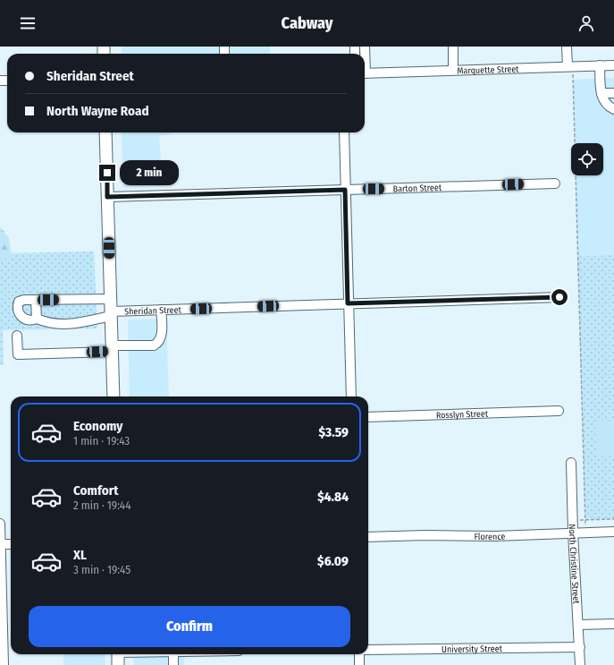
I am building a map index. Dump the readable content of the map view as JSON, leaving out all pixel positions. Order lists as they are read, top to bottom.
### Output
{
  "streets": {
    "street": [
      "Marquette Street",
      "Barton Street",
      "Sheridan Street",
      "Rosslyn Street",
      "Florence",
      "North Christine Street",
      "University Street"
    ]
  },
  "crossings": [
    ["Florence", "North Christine Street"],
    ["North Christine Street", "University Street"]
  ],
  "page": {
    "header": "Cabway",
    "banner": ["Sheridan Street", "North Wayne Road"],
    "bubble": "2 min",
    "list": [
      {
        "name": "Economy",
        "note": "1 min · 19:43",
        "value": "$3.59"
      },
      {
        "name": "Comfort",
        "note": "2 min · 19:44",
        "value": "$4.84"
      },
      {
        "name": "XL",
        "note": "3 min · 19:45",
        "value": "$6.09"
      }
    ],
    "buttons": "Confirm"
  }
}
